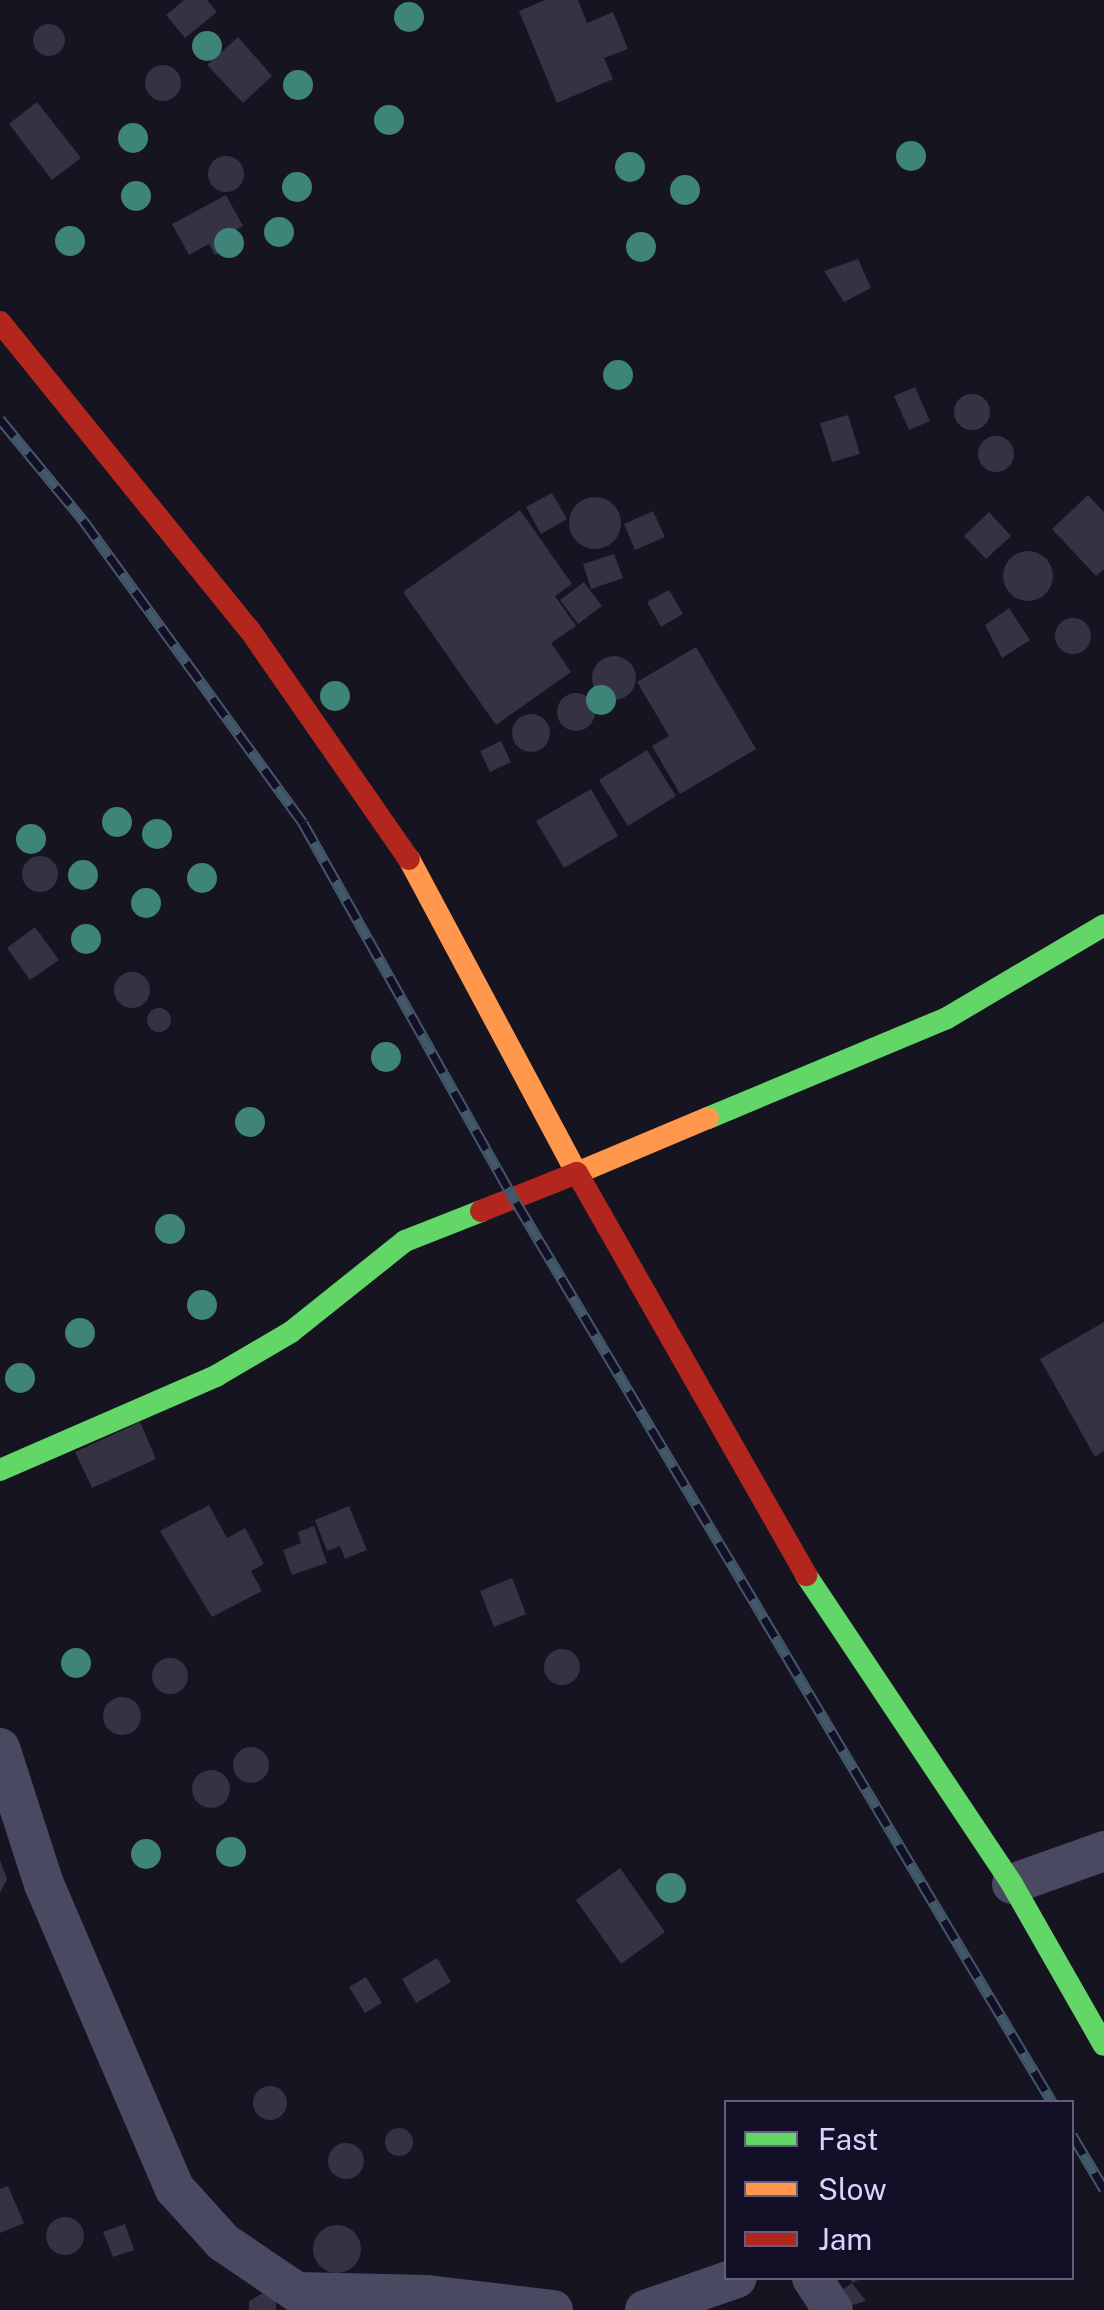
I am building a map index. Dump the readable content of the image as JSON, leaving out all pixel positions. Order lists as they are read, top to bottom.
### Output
{
  "legend": ["Fast", "Slow", "Jam"]
}
